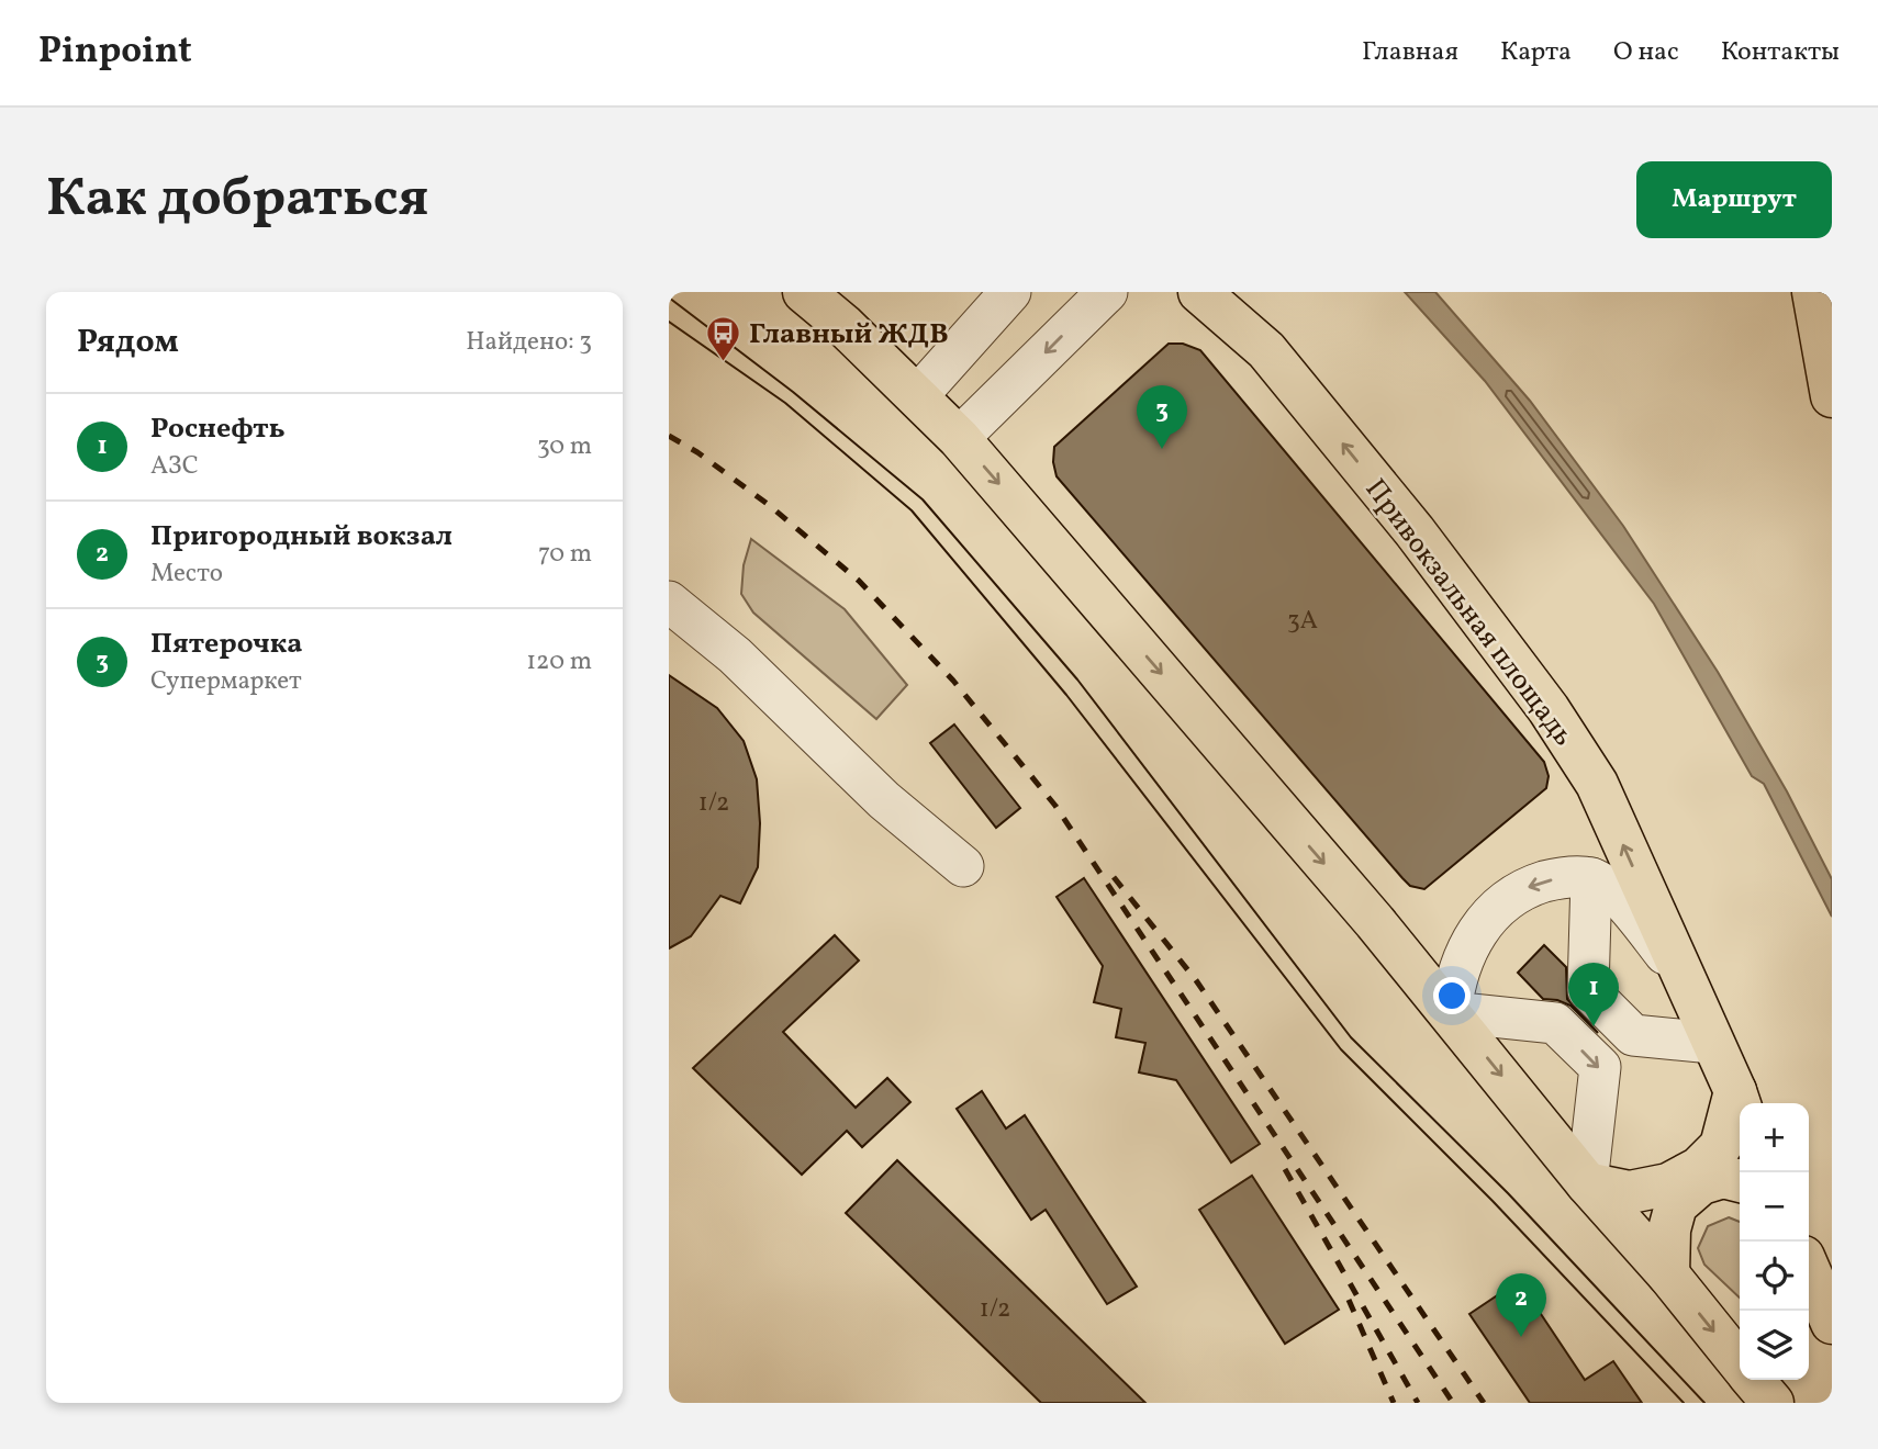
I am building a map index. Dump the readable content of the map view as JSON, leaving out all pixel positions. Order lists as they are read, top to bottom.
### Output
{
  "streets": {
    "main road": ["Привокзальная площадь"]
  },
  "places": {
    "bus stop": ["Главный ЖДВ"]
  },
  "house_numbers": ["3А", "1/2", "1/2"],
  "page": {
    "header": "Pinpoint",
    "nav": [
      "Главная",
      "Карта",
      "О нас",
      "Контакты"
    ],
    "buttons": "Маршрут",
    "title": "Как добраться",
    "heading": ["Рядом", "Найдено: 3"],
    "pins": ["3", "1", "2"],
    "list": [
      {
        "mark": "1",
        "name": "Роснефть",
        "note": "АЗС",
        "value": "30 m"
      },
      {
        "mark": "2",
        "name": "Пригородный вокзал",
        "note": "Место",
        "value": "70 m"
      },
      {
        "mark": "3",
        "name": "Пятерочка",
        "note": "Супермаркет",
        "value": "120 m"
      }
    ],
    "map_buttons": ["+", "−"]
  }
}
